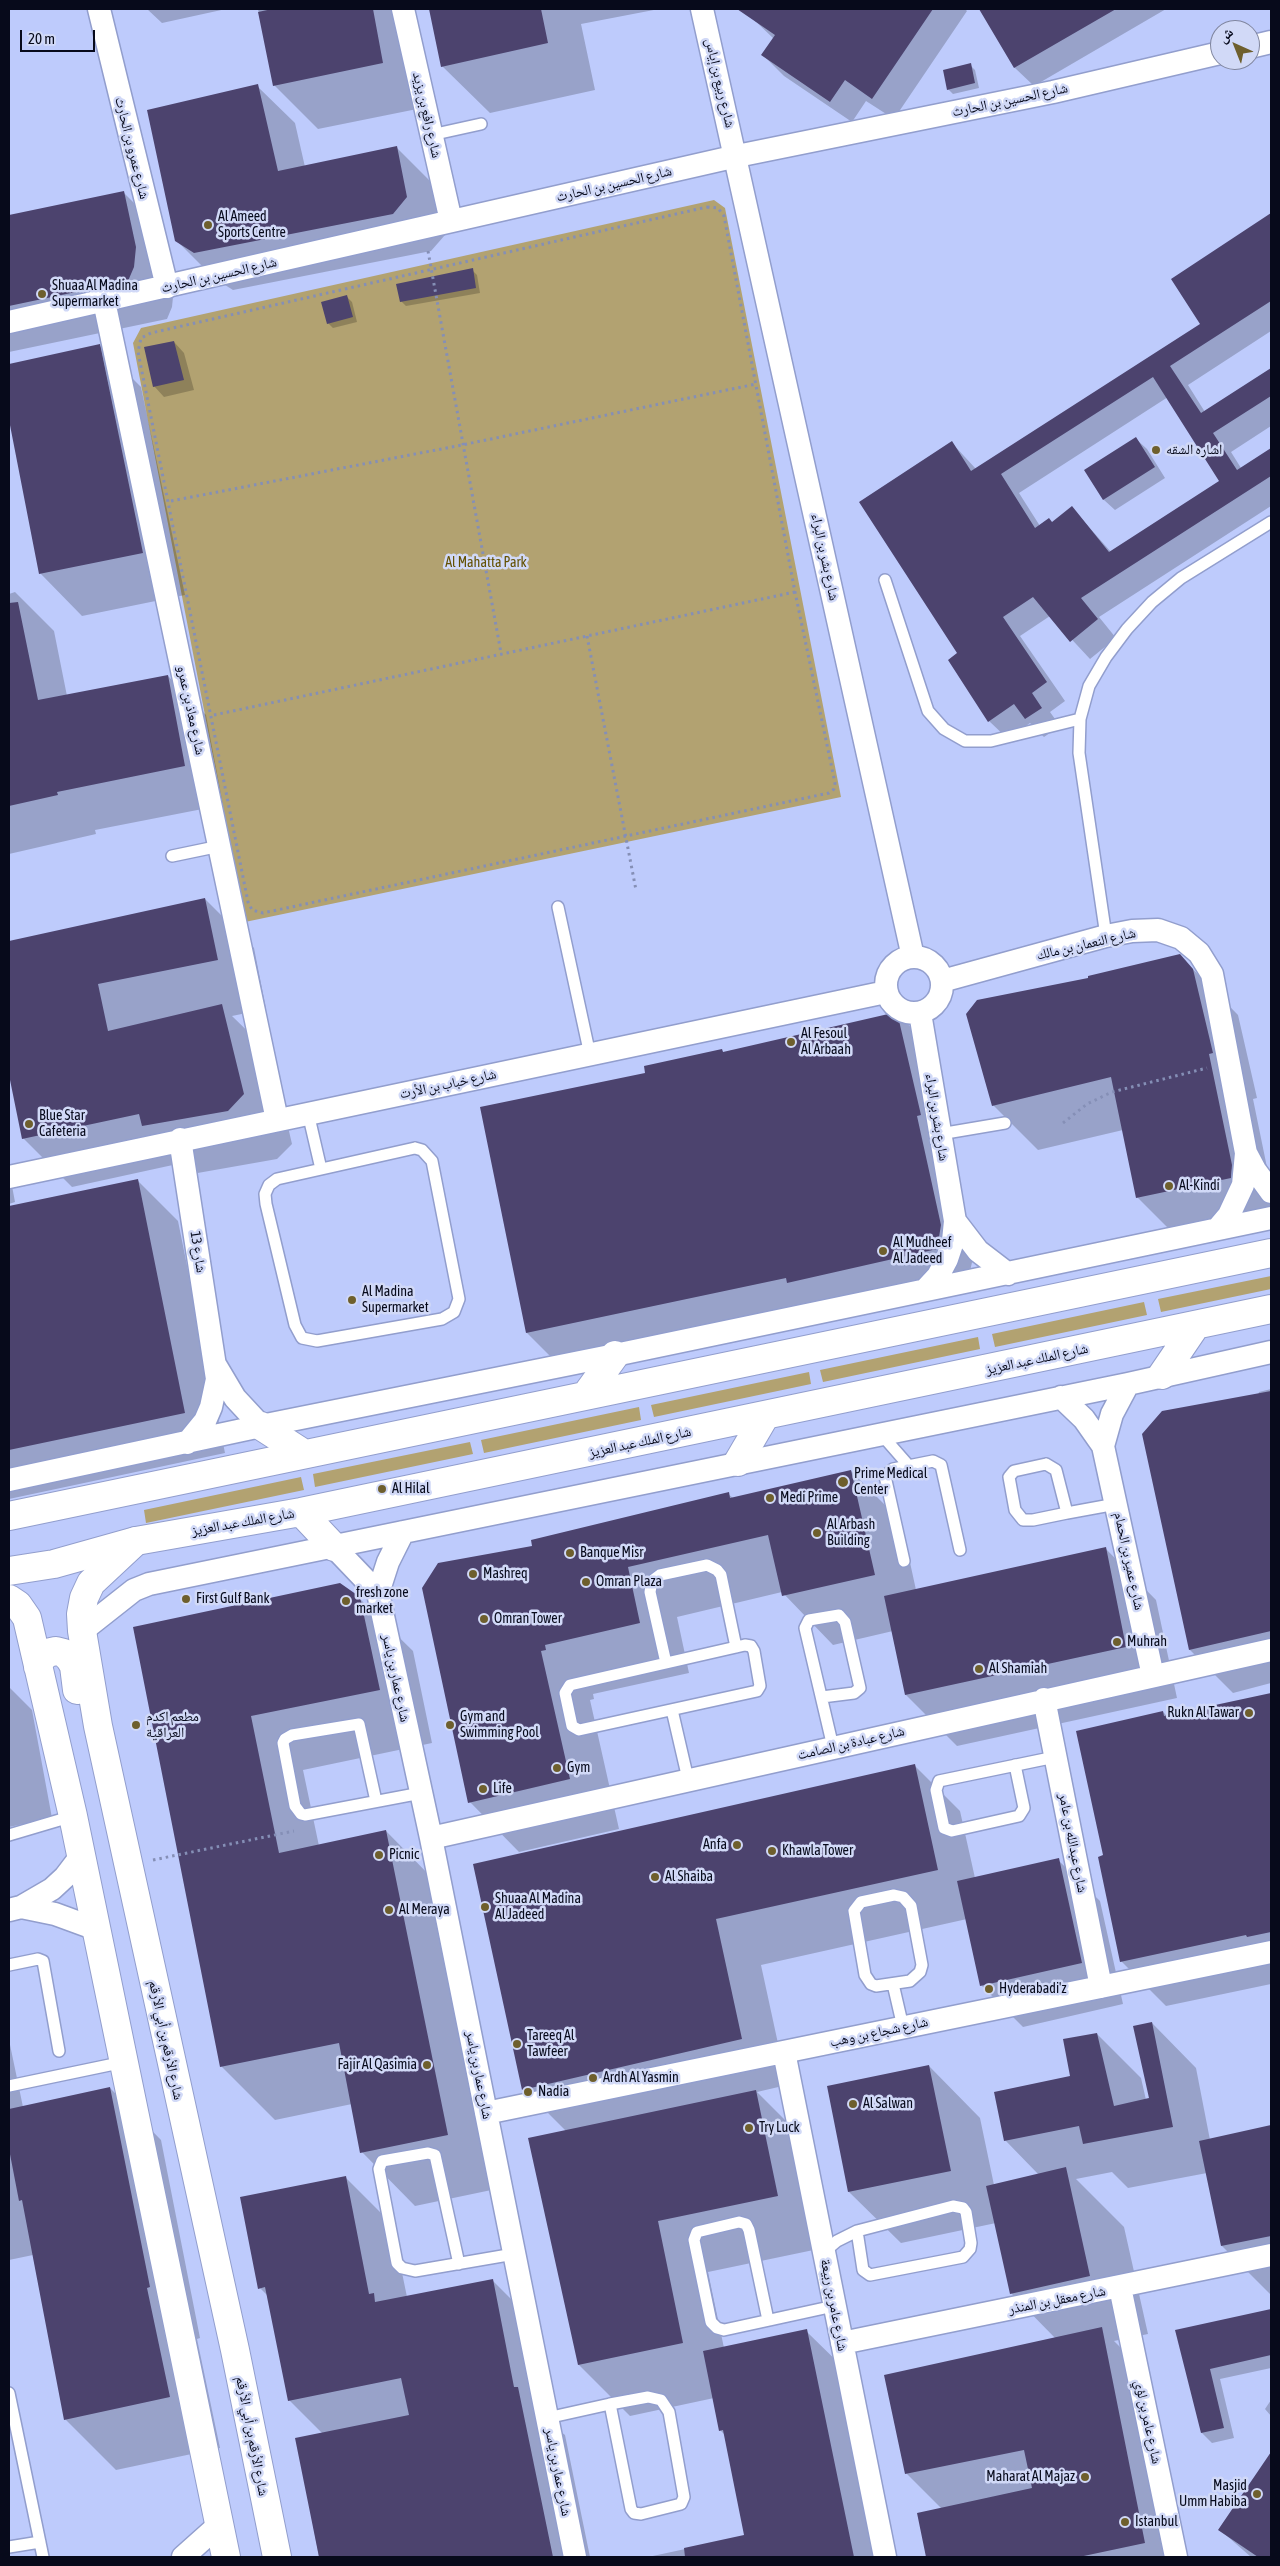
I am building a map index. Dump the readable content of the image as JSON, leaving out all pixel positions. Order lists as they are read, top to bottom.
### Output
{
  "streets": {
    "main road": ["شارع الملك عبد العزيز", "شارع الأرقم بن أبي الأرقم"],
    "street": [
      "شارع ربيع بن إياس",
      "شارع الحسين بن الحارث",
      "شارع رافع بن يزيد",
      "شارع عمرو بن الحارث",
      "شارع بشر بن البراء",
      "شارع معاذ بن عمرو",
      "شارع النعمان بن مالك",
      "شارع خباب بن الأرت",
      "شارع 13",
      "شارع عمير بن الحمام",
      "شارع عمار بن ياسر",
      "شارع عبادة بن الصامت",
      "شارع عبدالله بن عامر",
      "شارع شجاع بن وهب",
      "شارع معقل بن المنذر",
      "شارع عامر بن ربيعة",
      "شارع عامر بن لؤي"
    ]
  },
  "crossings": [
    ["شارع ربيع بن إياس", "شارع الحسين بن الحارث"],
    ["شارع ربيع بن إياس", "شارع بشر بن البراء"],
    ["شارع الحسين بن الحارث", "شارع رافع بن يزيد"],
    ["شارع الحسين بن الحارث", "شارع عمرو بن الحارث"],
    ["شارع الحسين بن الحارث", "شارع بشر بن البراء"],
    ["شارع الحسين بن الحارث", "شارع معاذ بن عمرو"],
    ["شارع بشر بن البراء", "شارع النعمان بن مالك"],
    ["شارع بشر بن البراء", "شارع خباب بن الأرت"],
    ["شارع معاذ بن عمرو", "شارع خباب بن الأرت"],
    ["شارع النعمان بن مالك", "شارع خباب بن الأرت"],
    ["شارع خباب بن الأرت", "شارع 13"],
    ["شارع الملك عبد العزيز", "شارع الأرقم بن أبي الأرقم"],
    ["شارع عمير بن الحمام", "شارع عبادة بن الصامت"],
    ["شارع عمار بن ياسر", "شارع عبادة بن الصامت"],
    ["شارع عمار بن ياسر", "شارع شجاع بن وهب"],
    ["شارع عبادة بن الصامت", "شارع عبدالله بن عامر"],
    ["شارع عبدالله بن عامر", "شارع شجاع بن وهب"],
    ["شارع شجاع بن وهب", "شارع عامر بن ربيعة"],
    ["شارع معقل بن المنذر", "شارع عامر بن ربيعة"],
    ["شارع معقل بن المنذر", "شارع عامر بن لؤي"]
  ],
  "parks": ["Al Mahatta Park"],
  "places": [
    "Al Ameed Sports Centre",
    "Shuaa Al Madina Supermarket",
    "اشاره الشقه",
    "Al Fesoul Al Arbaah",
    "Blue Star Cafeteria",
    "Al-Kindi",
    "Al Mudheef Al Jadeed",
    "Al Madina Supermarket",
    "Prime Medical Center",
    "Al Hilal",
    "Medi Prime",
    "Al Arbash Building",
    "Banque Misr",
    "Mashreq",
    "Omran Plaza",
    "First Gulf Bank",
    "fresh zone market",
    "Omran Tower",
    "Muhrah",
    "Al Shamiah",
    "Rukn Al Tawar",
    "مطعم اكدم العراقية",
    "Gym and Swimming Pool",
    "Gym",
    "Life",
    "Anfa",
    "Khawla Tower",
    "Picnic",
    "Al Shaiba",
    "Shuaa Al Madina Al Jadeed",
    "Al Meraya",
    "Hyderabadi'z",
    "Tareeq Al Tawfeer",
    "Fajir Al Qasimia",
    "Ardh Al Yasmin",
    "Nadia",
    "Al Salwan",
    "Try Luck",
    "Maharat Al Majaz",
    "Masjid Umm Habiba",
    "Istanbul"
  ],
  "scale_bar": "20 m",
  "north": "top left"
}
